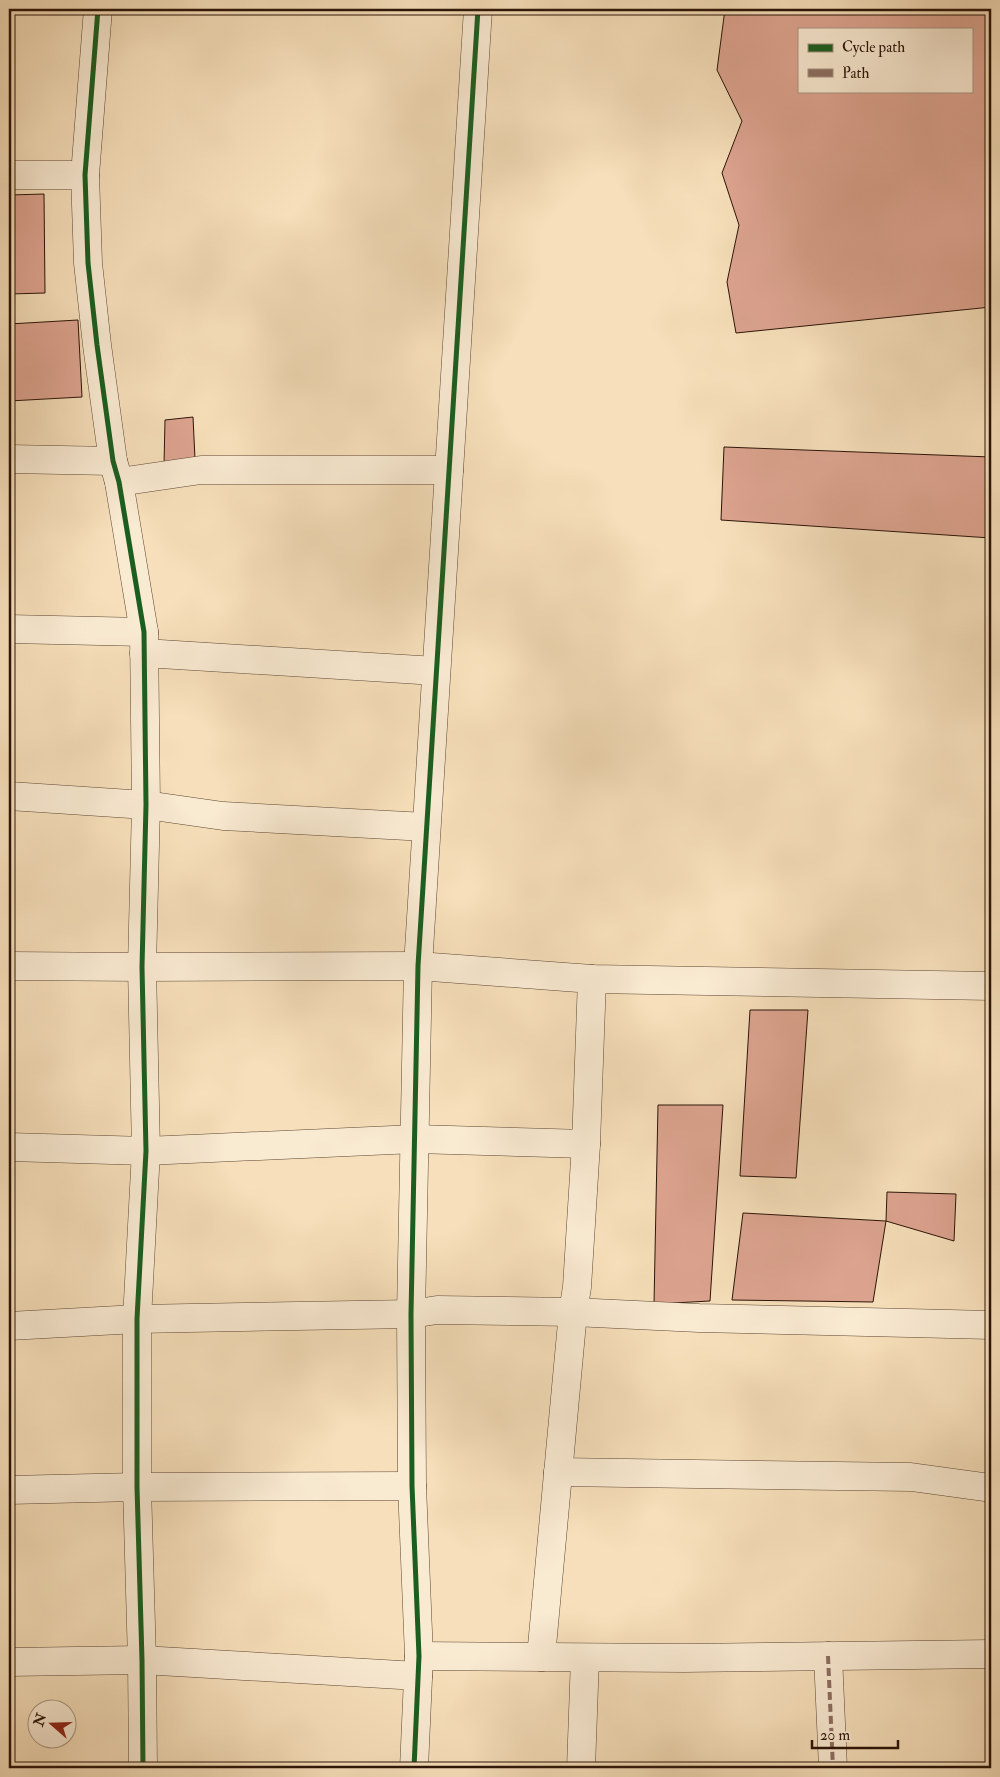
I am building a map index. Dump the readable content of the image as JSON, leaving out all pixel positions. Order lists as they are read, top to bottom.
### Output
{
  "legend": ["Cycle path", "Path"],
  "scale_bar": "20 m",
  "north": "left"
}
